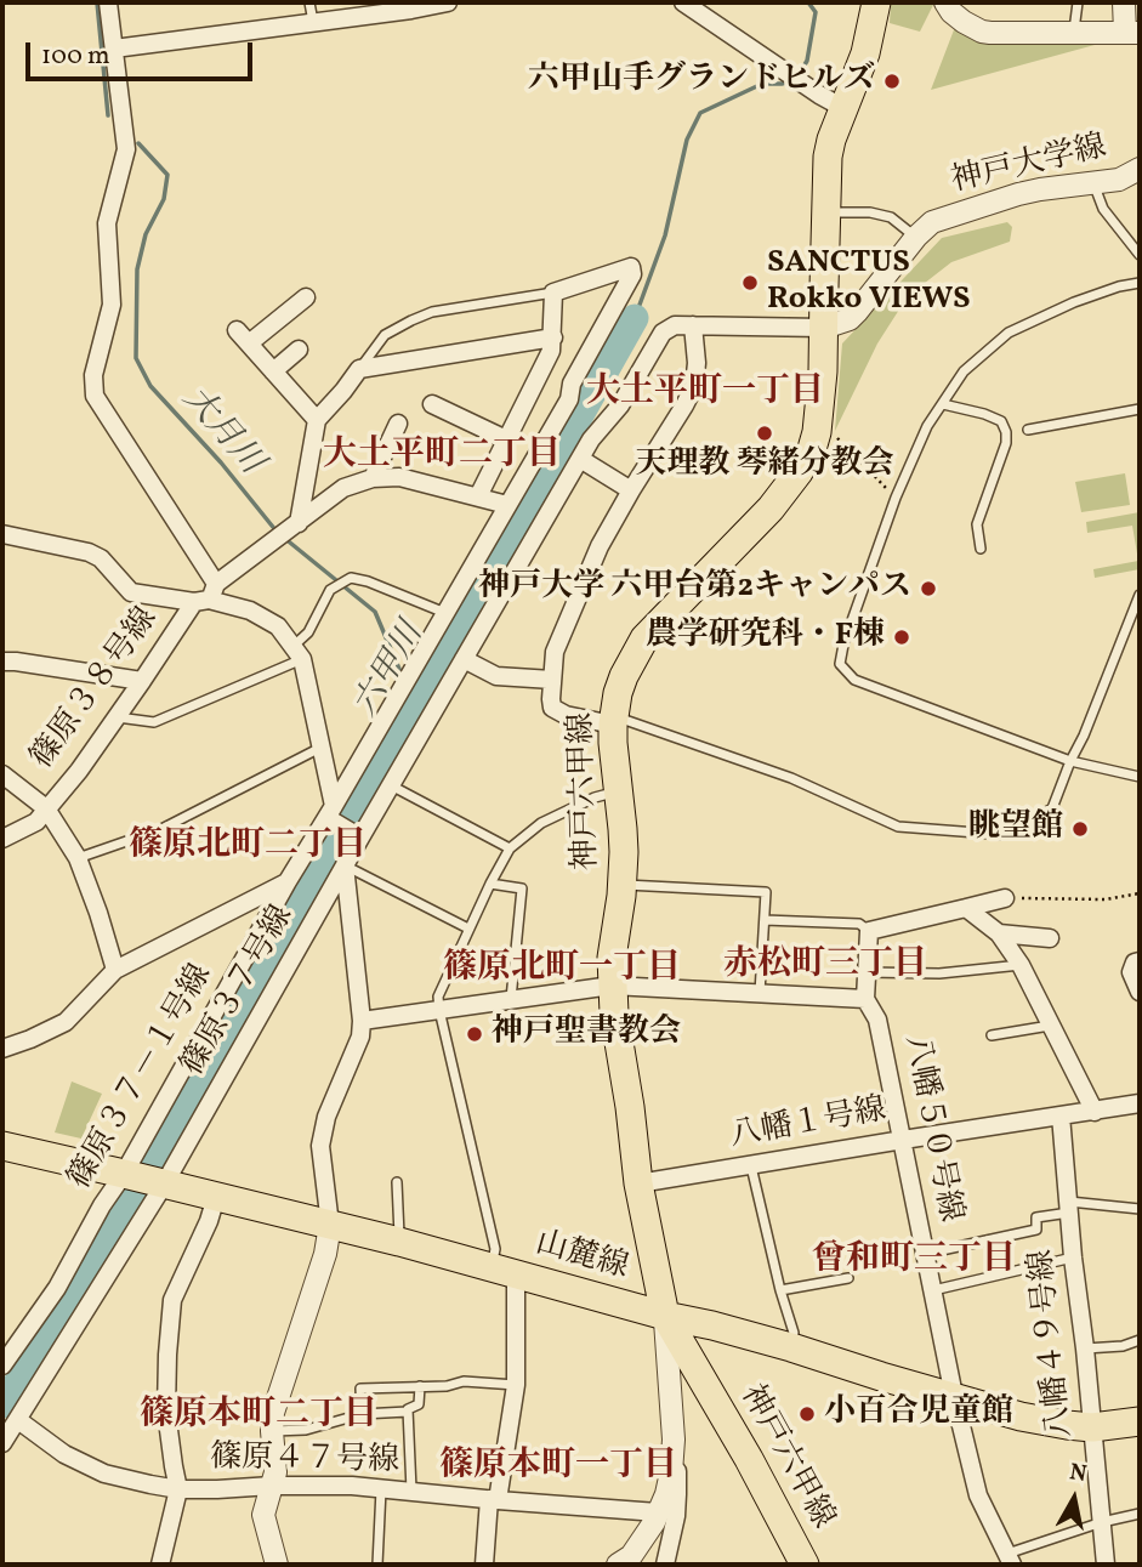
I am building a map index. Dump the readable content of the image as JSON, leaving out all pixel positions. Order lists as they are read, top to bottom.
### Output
{
  "streets": {
    "main road": ["神戸六甲線", "山麓線"],
    "street": [
      "神戸大学線",
      "篠原３８号線",
      "篠原３７号線",
      "篠原３７－１号線",
      "八幡１号線",
      "八幡５０号線",
      "八幡４９号線",
      "篠原４７号線"
    ]
  },
  "crossings": [
    ["神戸大学線", "神戸六甲線"],
    ["篠原３８号線", "篠原３７－１号線"],
    ["神戸六甲線", "八幡１号線"],
    ["神戸六甲線", "山麓線"],
    ["篠原３７号線", "山麓線"],
    ["篠原３７号線", "篠原４７号線"],
    ["篠原３７－１号線", "山麓線"],
    ["八幡１号線", "八幡５０号線"],
    ["八幡１号線", "八幡４９号線"],
    ["八幡５０号線", "山麓線"],
    ["山麓線", "八幡４９号線"]
  ],
  "districts": [
    "大土平町一丁目",
    "大土平町二丁目",
    "篠原北町二丁目",
    "赤松町三丁目",
    "篠原北町一丁目",
    "曾和町三丁目",
    "篠原本町二丁目",
    "篠原本町一丁目"
  ],
  "water": ["大月川", "六甲川"],
  "places": [
    "六甲山手グランドヒルズ",
    "SANCTUS Rokko VIEWS",
    "天理教 琴緒分教会",
    "神戸大学 六甲台第2キャンパス",
    "農学研究科・F棟",
    "眺望館",
    "神戸聖書教会",
    "小百合児童館"
  ],
  "scale_bar": "100 m",
  "north": "top"
}
